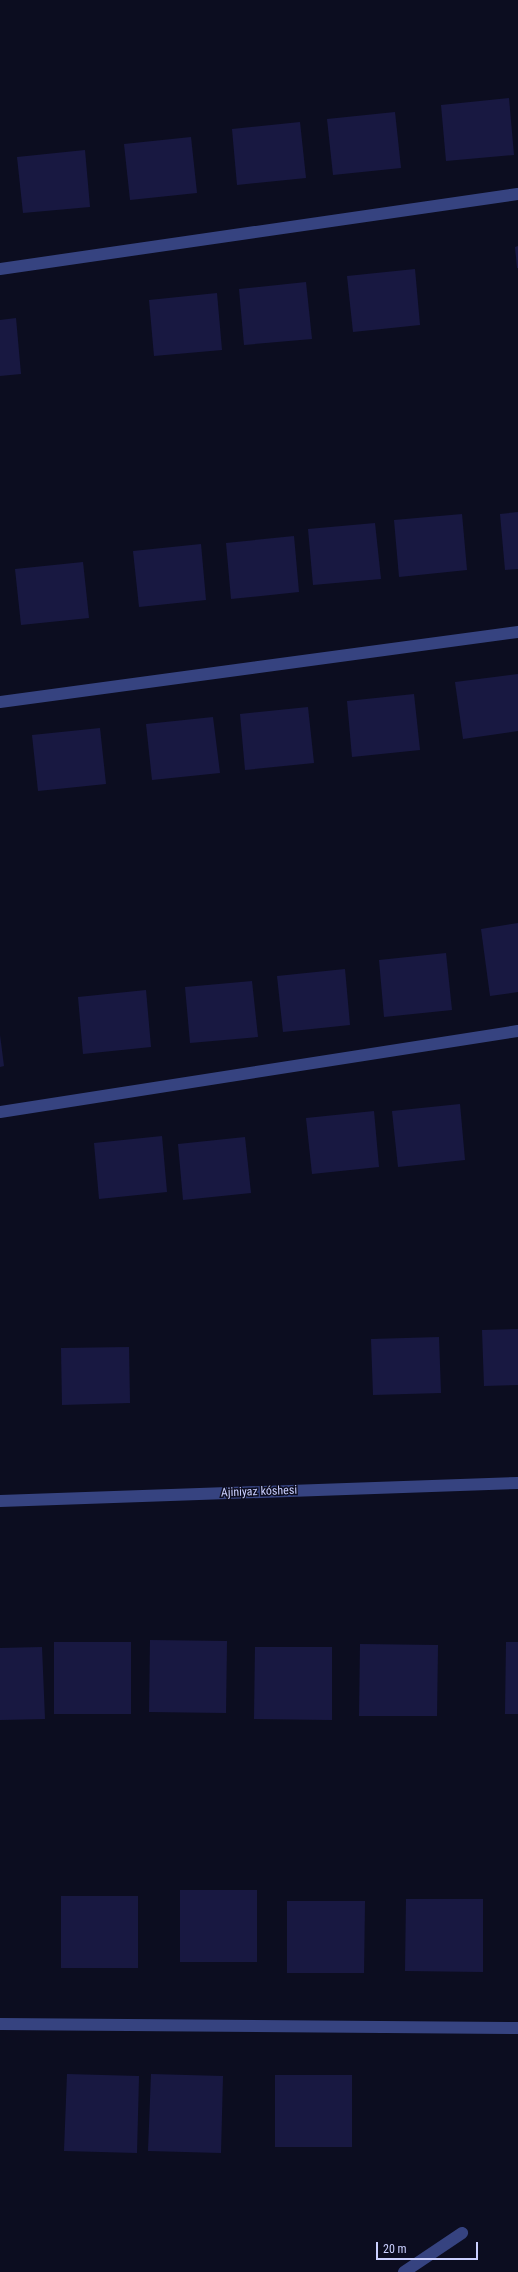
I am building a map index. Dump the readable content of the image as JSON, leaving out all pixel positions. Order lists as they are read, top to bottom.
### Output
{
  "streets": {
    "street": ["Ajiniyaz kóshesi"]
  },
  "scale_bar": "20 m"
}
